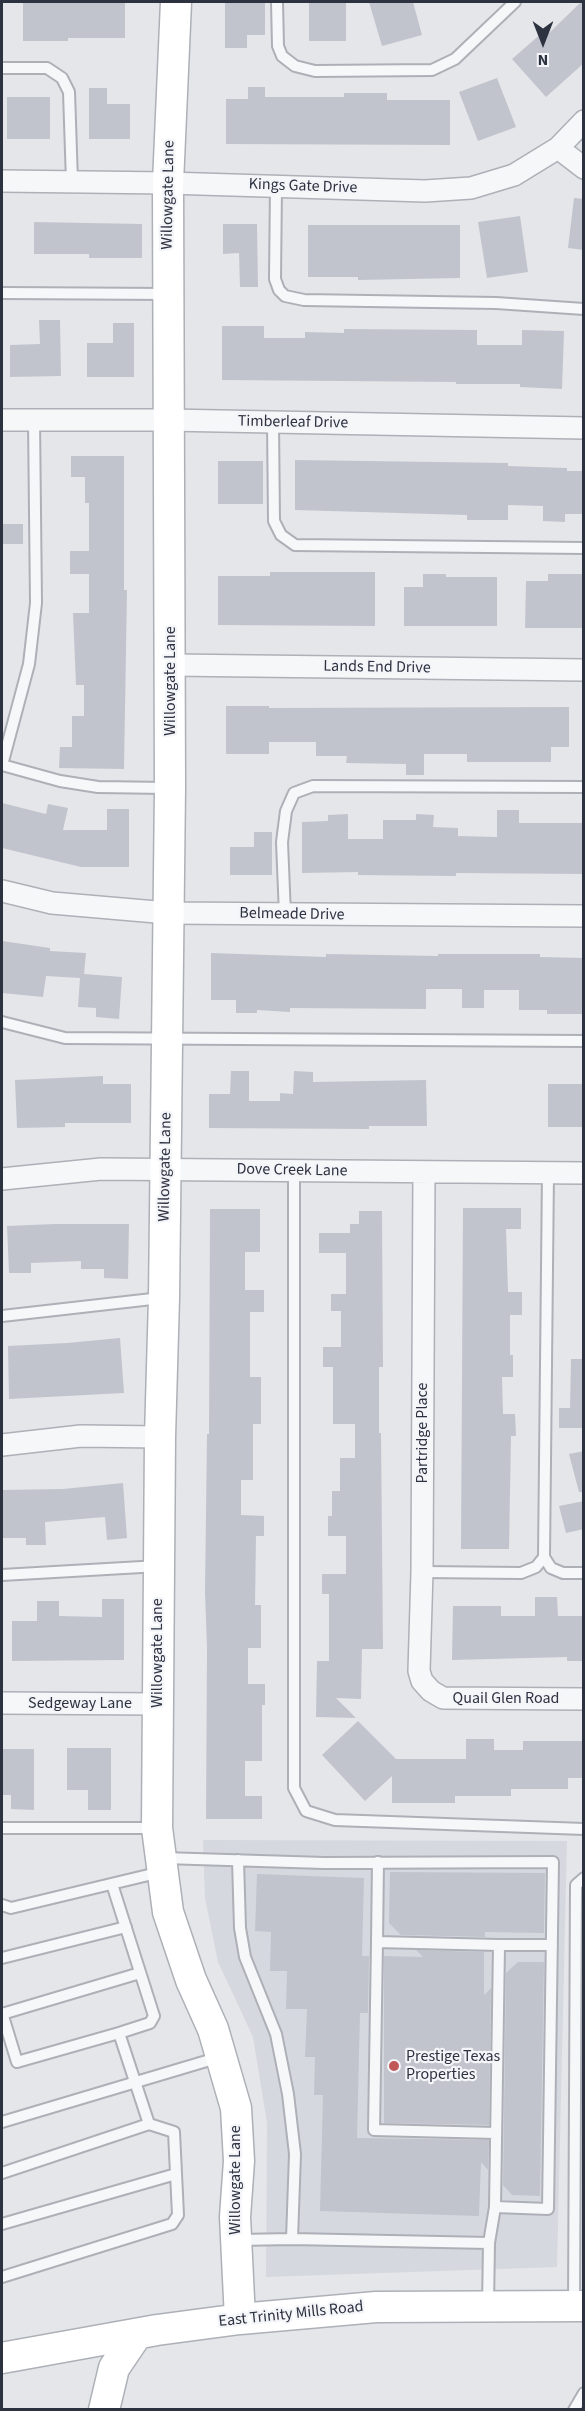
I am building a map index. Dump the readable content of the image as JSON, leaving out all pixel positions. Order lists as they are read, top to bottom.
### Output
{
  "streets": {
    "street": [
      "Kings Gate Drive",
      "Willowgate Lane",
      "Timberleaf Drive",
      "Lands End Drive",
      "Belmeade Drive",
      "Dove Creek Lane",
      "Partridge Place",
      "Quail Glen Road",
      "Sedgeway Lane",
      "East Trinity Mills Road"
    ]
  },
  "crossings": [
    ["Kings Gate Drive", "Willowgate Lane"],
    ["Willowgate Lane", "Timberleaf Drive"],
    ["Willowgate Lane", "Lands End Drive"],
    ["Willowgate Lane", "Belmeade Drive"],
    ["Willowgate Lane", "Dove Creek Lane"],
    ["Willowgate Lane", "Sedgeway Lane"],
    ["Willowgate Lane", "East Trinity Mills Road"],
    ["Dove Creek Lane", "Partridge Place"],
    ["Partridge Place", "Quail Glen Road"]
  ],
  "places": ["Prestige Texas Properties"],
  "north": "bottom"
}
